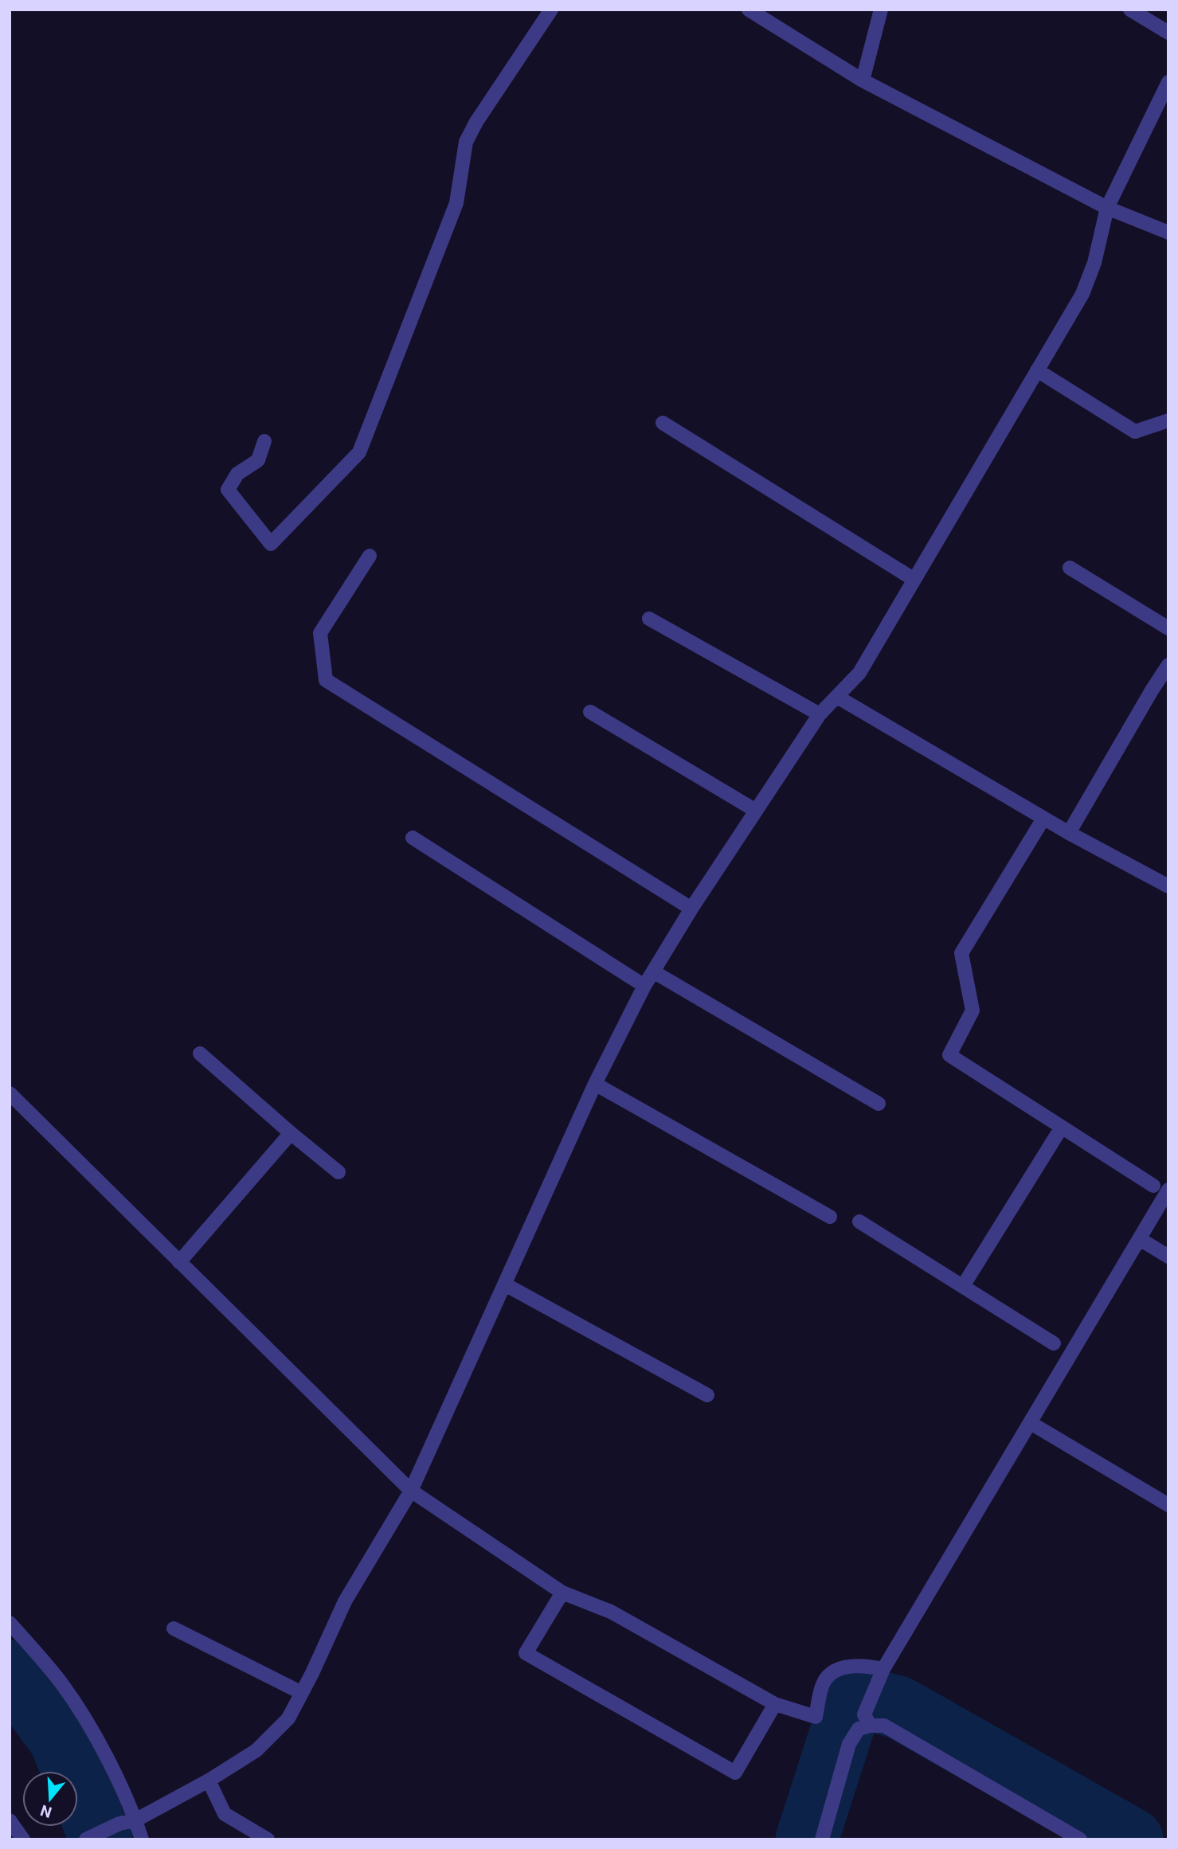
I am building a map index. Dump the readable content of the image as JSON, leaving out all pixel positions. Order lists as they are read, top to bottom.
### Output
{
  "north": "bottom"
}
